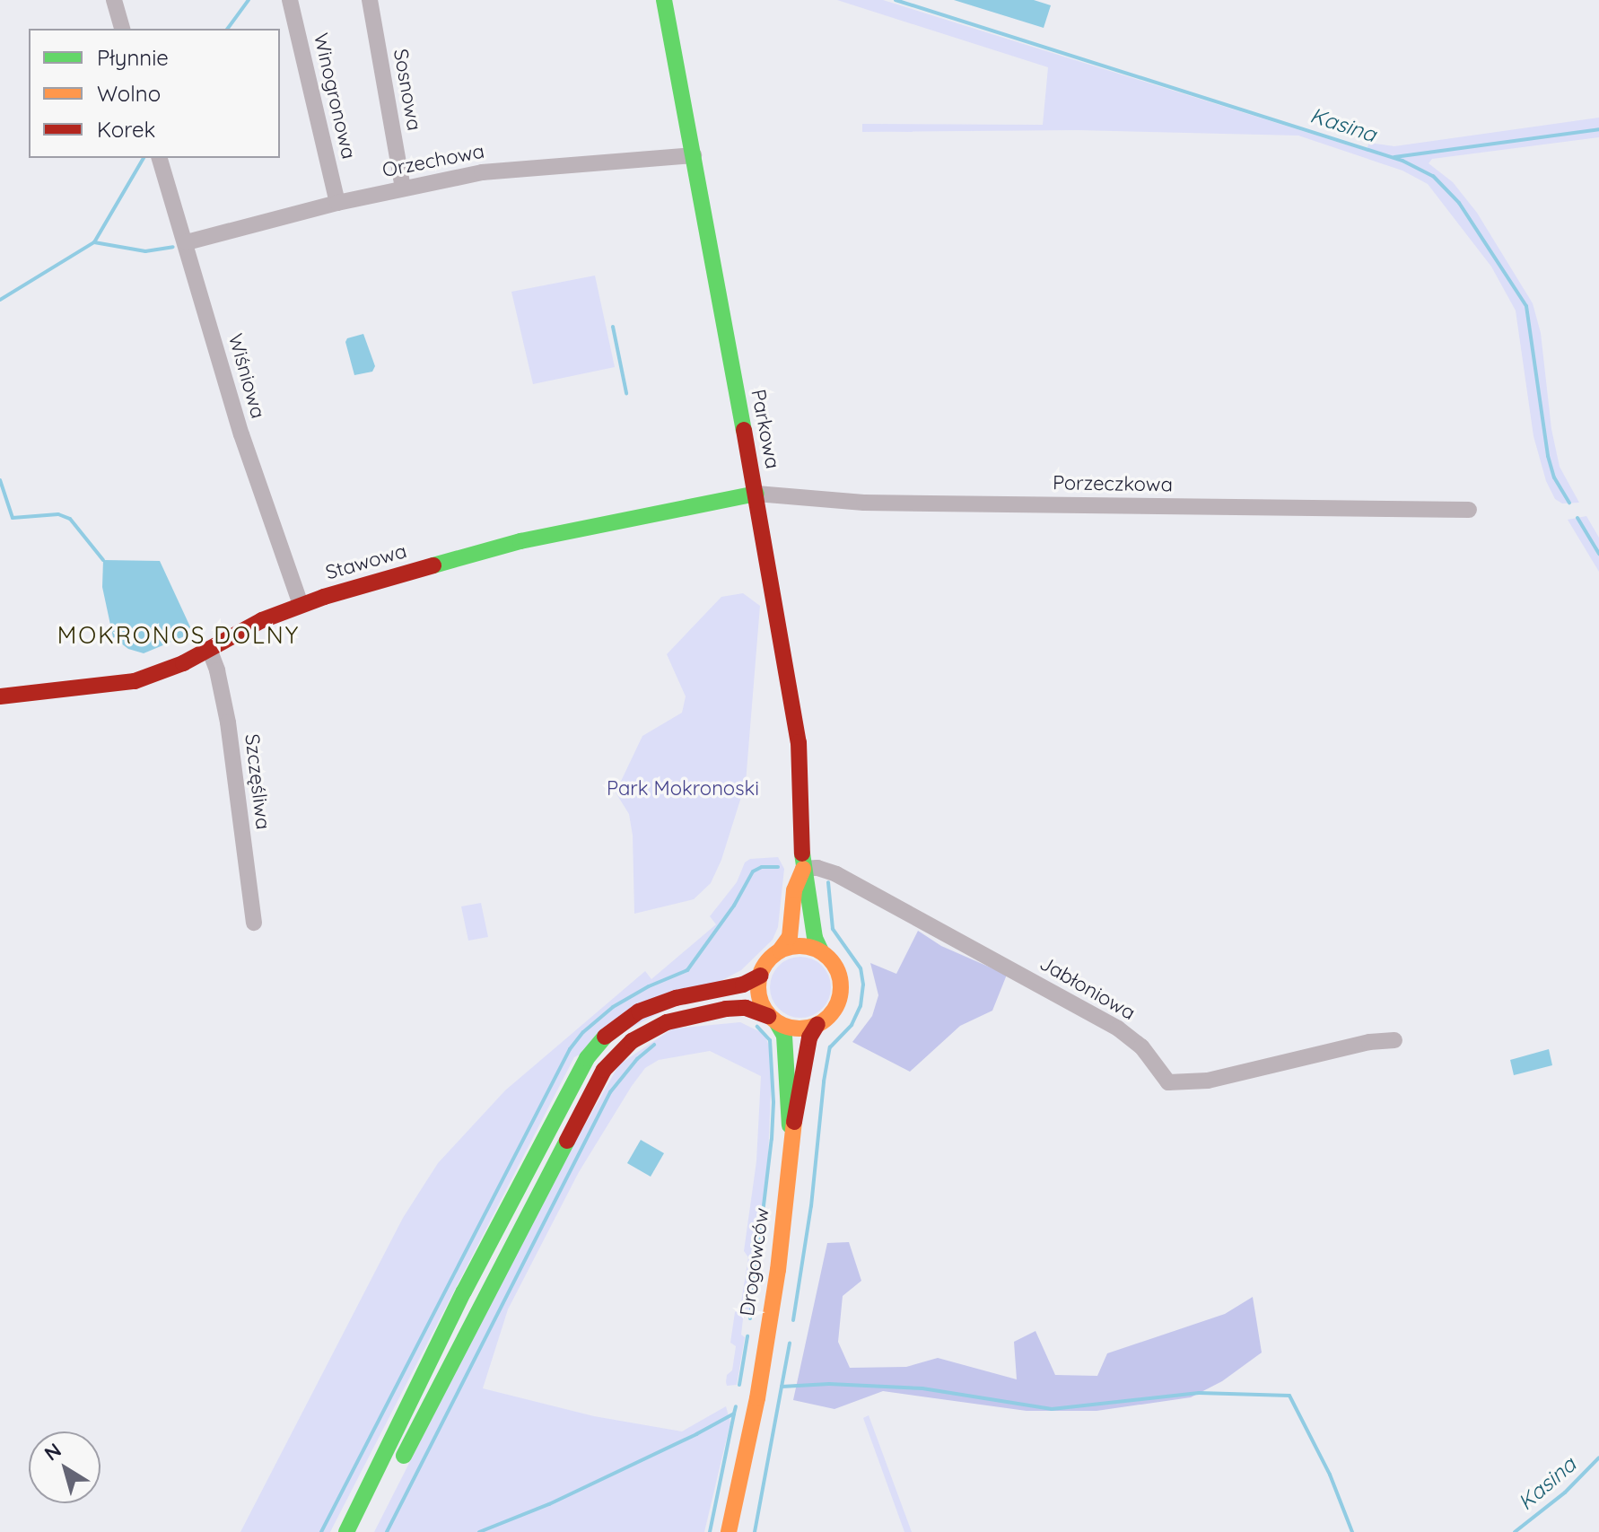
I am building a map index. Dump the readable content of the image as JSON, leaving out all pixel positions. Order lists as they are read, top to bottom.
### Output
{
  "streets": {
    "main road": ["Parkowa", "Stawowa", "Drogowców"],
    "street": [
      "Sosnowa",
      "Winogronowa",
      "Orzechowa",
      "Wiśniowa",
      "Porzeczkowa",
      "Szczęśliwa",
      "Jabłoniowa"
    ]
  },
  "crossings": [
    ["Sosnowa", "Orzechowa"],
    ["Winogronowa", "Orzechowa"],
    ["Orzechowa", "Wiśniowa"],
    ["Orzechowa", "Parkowa"],
    ["Wiśniowa", "Stawowa"],
    ["Parkowa", "Porzeczkowa"],
    ["Parkowa", "Stawowa"],
    ["Parkowa", "Jabłoniowa"],
    ["Parkowa", "Drogowców"],
    ["Porzeczkowa", "Stawowa"],
    ["Stawowa", "Szczęśliwa"]
  ],
  "districts": ["MOKRONOS DOLNY"],
  "water": ["Kasina"],
  "parks": ["Park Mokronoski"],
  "legend": ["Płynnie", "Wolno", "Korek"],
  "north": "top left"
}
